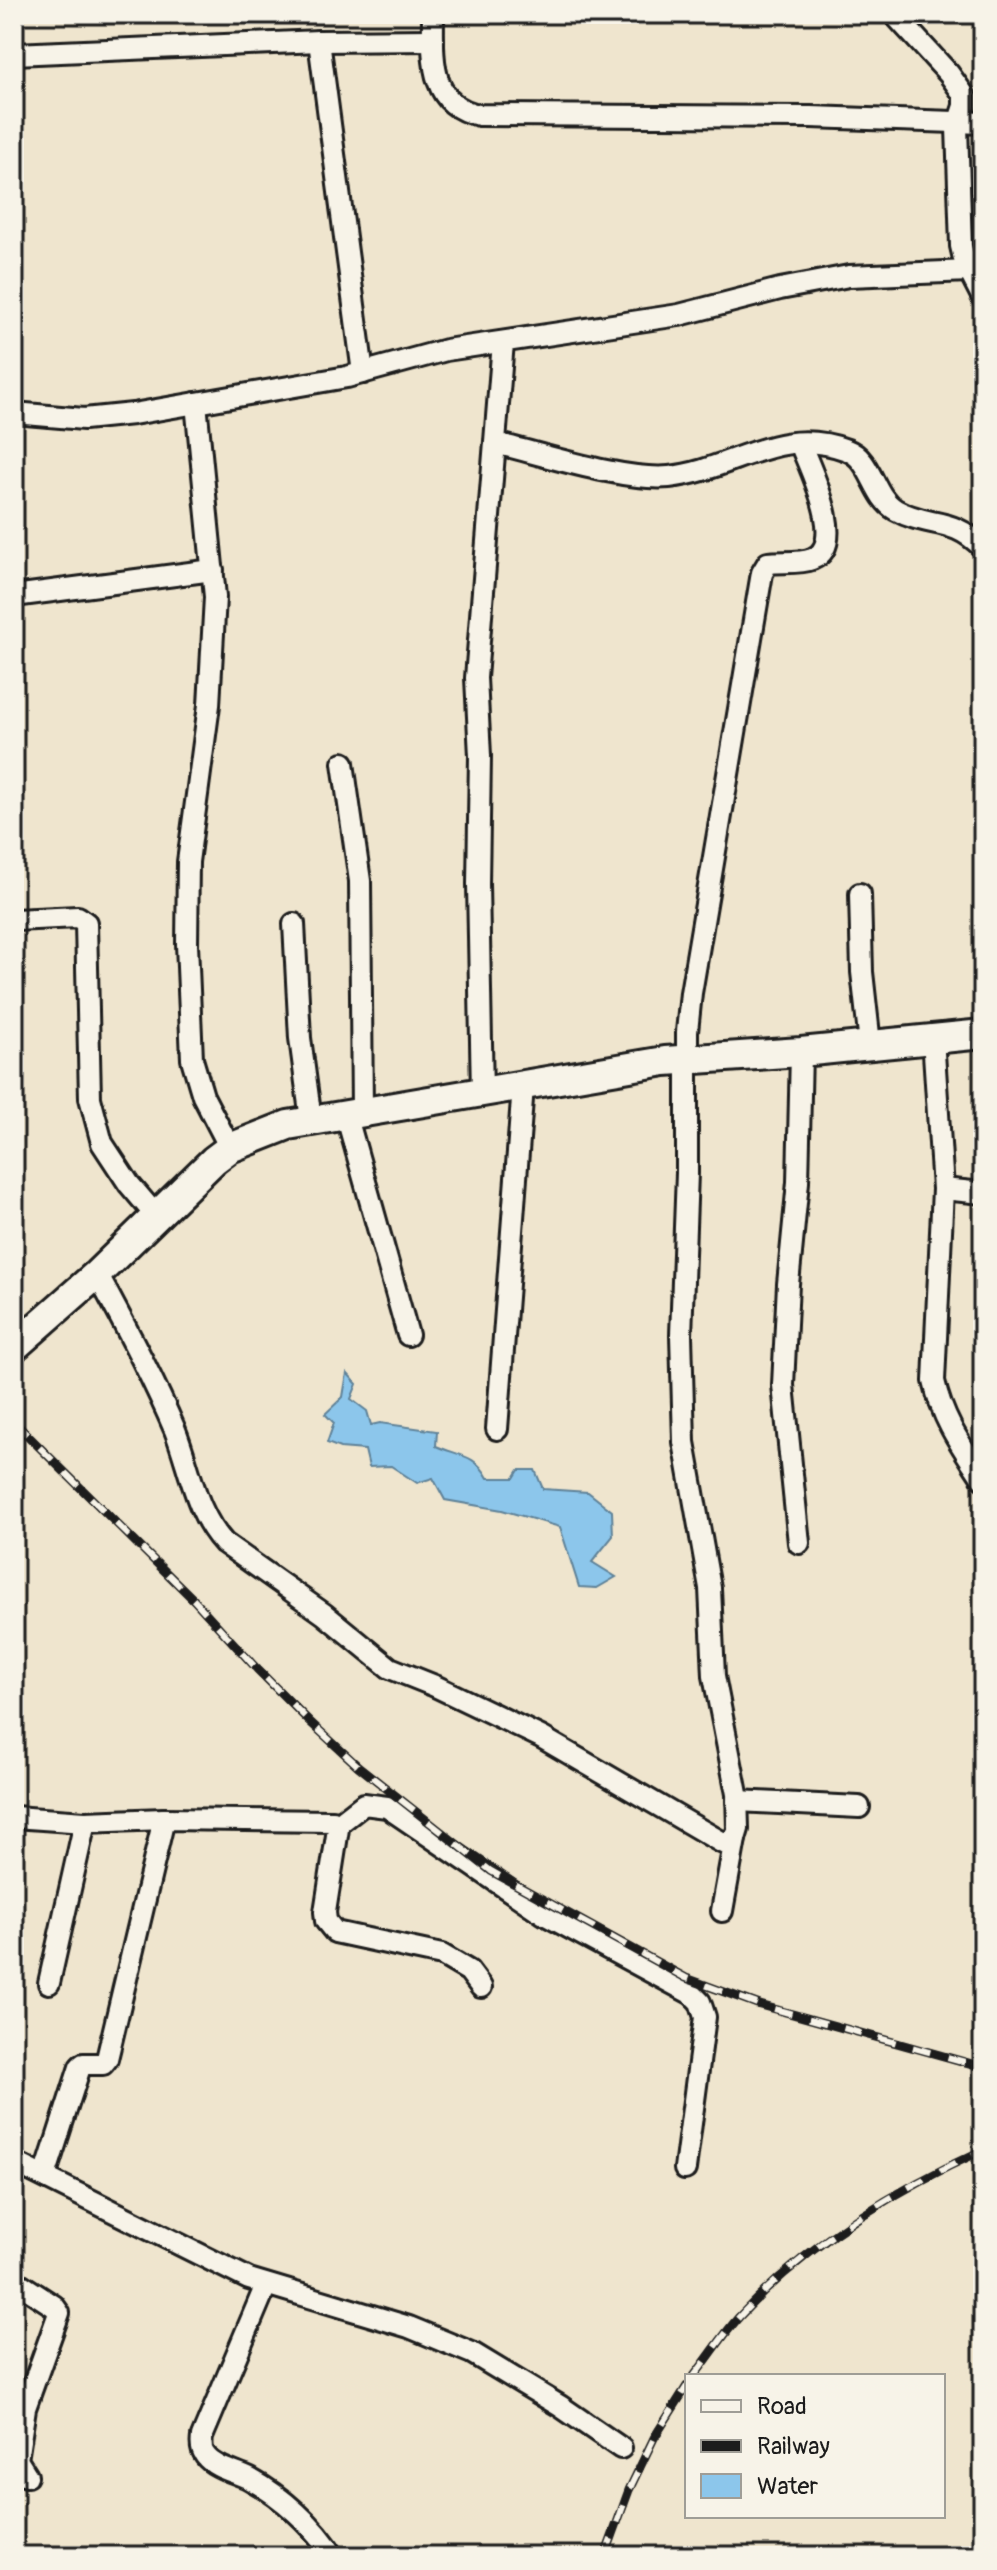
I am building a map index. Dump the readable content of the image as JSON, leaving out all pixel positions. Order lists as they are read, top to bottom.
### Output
{
  "legend": ["Road", "Railway", "Water"]
}
